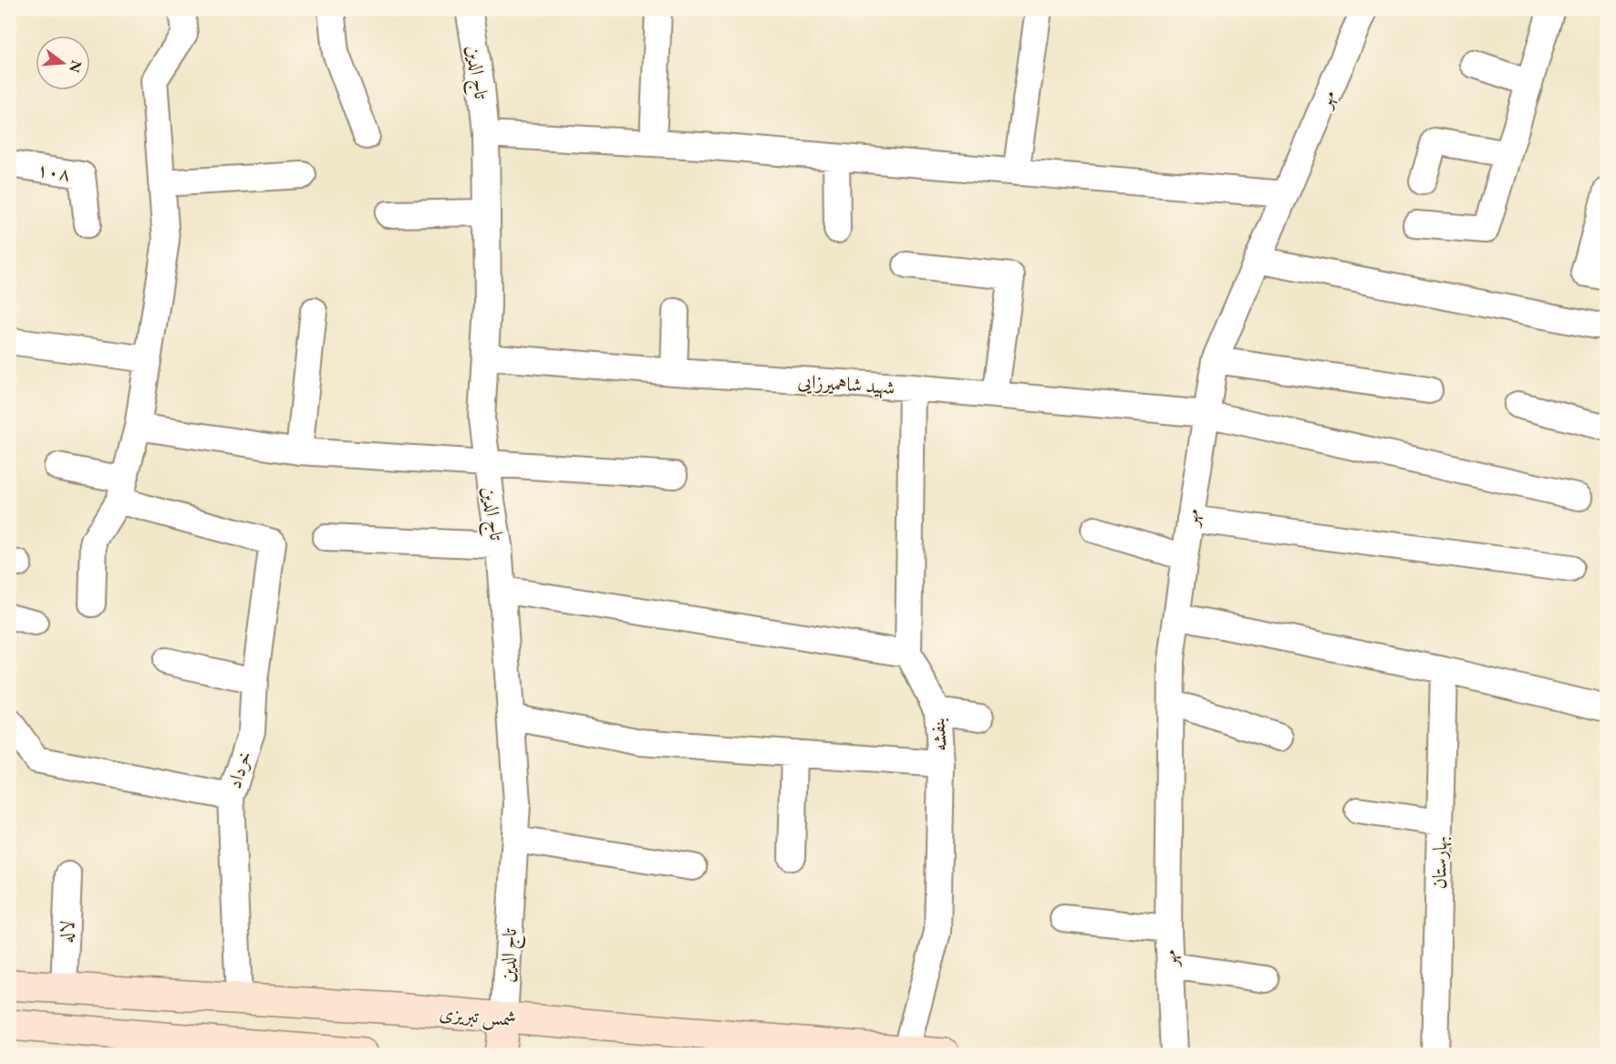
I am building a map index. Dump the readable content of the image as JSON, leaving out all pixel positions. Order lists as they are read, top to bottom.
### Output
{
  "streets": {
    "main road": ["شمس تبریزی"],
    "street": [
      "تاج الدین",
      "مهر",
      "۱۰۸",
      "شهید شاهمیرزایی",
      "بنفشه",
      "خرداد",
      "بهارستان",
      "لاله"
    ]
  },
  "crossings": [
    ["تاج الدین", "شهید شاهمیرزایی"],
    ["تاج الدین", "شمس تبریزی"],
    ["مهر", "شهید شاهمیرزایی"],
    ["شهید شاهمیرزایی", "بنفشه"],
    ["بنفشه", "شمس تبریزی"],
    ["خرداد", "شمس تبریزی"],
    ["لاله", "شمس تبریزی"]
  ],
  "north": "right"
}
